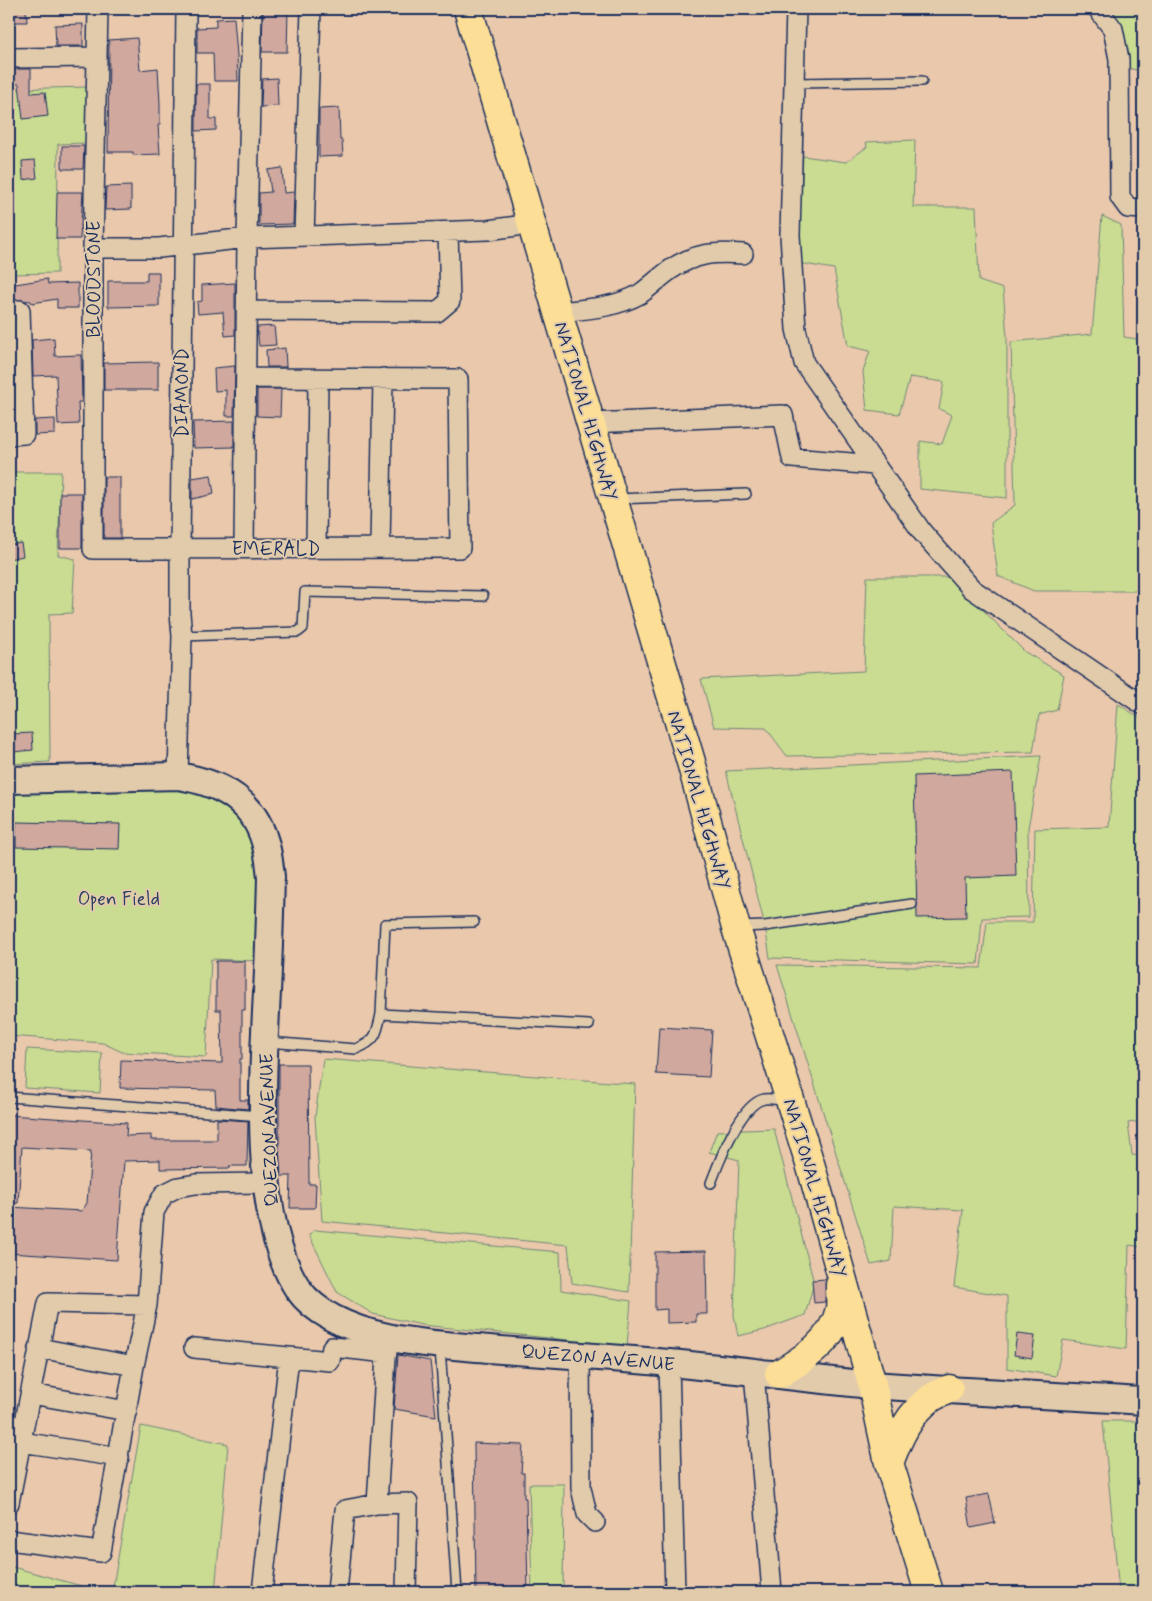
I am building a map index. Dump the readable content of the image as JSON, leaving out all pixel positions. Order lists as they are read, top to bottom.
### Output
{
  "streets": {
    "main road": ["NATIONAL HIGHWAY", "QUEZON AVENUE"],
    "street": ["BLOODSTONE", "DIAMOND", "EMERALD"]
  },
  "crossings": [
    ["BLOODSTONE", "EMERALD"],
    ["DIAMOND", "EMERALD"],
    ["DIAMOND", "QUEZON AVENUE"],
    ["NATIONAL HIGHWAY", "QUEZON AVENUE"]
  ],
  "parks": ["Open Field"]
}
